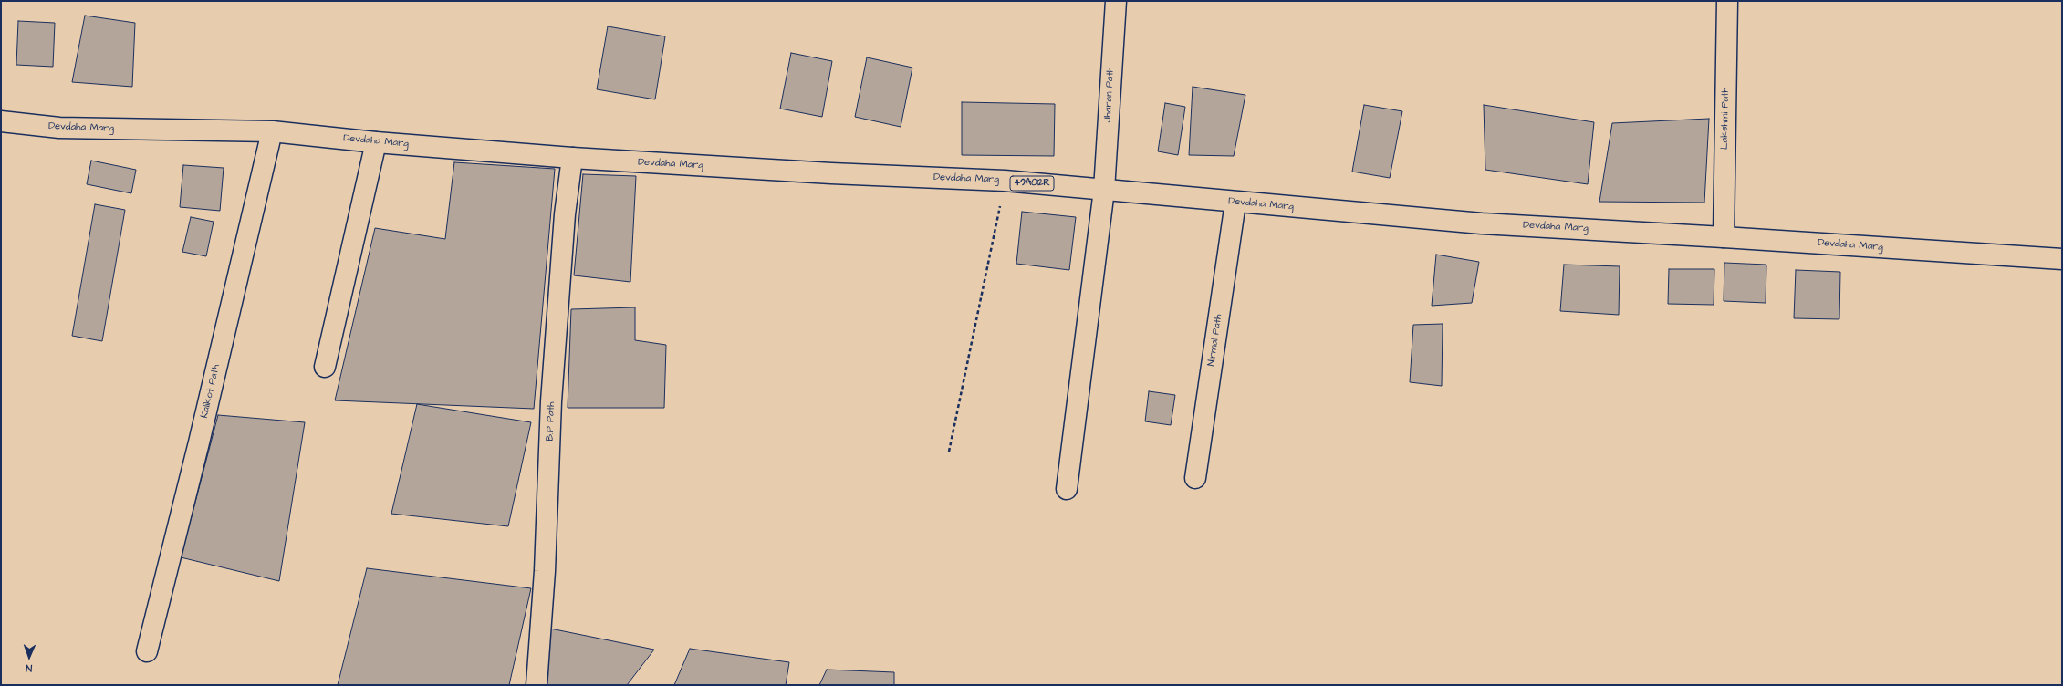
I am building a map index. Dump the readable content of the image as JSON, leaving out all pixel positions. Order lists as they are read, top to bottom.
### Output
{
  "streets": {
    "street": [
      "Jharan Path",
      "Lakshmi Path",
      "Devdaha Marg",
      "49A012R",
      "Nirmal Path",
      "Kalikot Path",
      "B.P Path"
    ]
  },
  "crossings": [
    ["Jharan Path", "Devdaha Marg"],
    ["Lakshmi Path", "Devdaha Marg"],
    ["Devdaha Marg", "Nirmal Path"],
    ["Devdaha Marg", "Kalikot Path"],
    ["Devdaha Marg", "B.P Path"]
  ],
  "north": "bottom"
}
